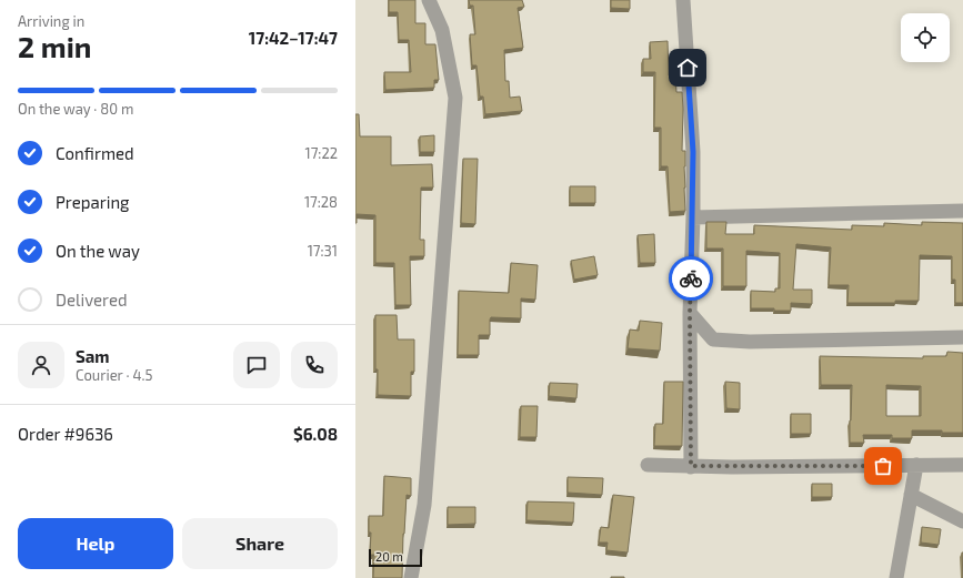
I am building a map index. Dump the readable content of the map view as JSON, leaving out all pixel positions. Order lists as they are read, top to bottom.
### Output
{
  "scale_bar": "20 m",
  "page": {
    "heading": ["2 min", "Arriving in", "17:42–17:47"],
    "panel": [
      "Sam",
      "Courier · 4.5",
      "Order #9636",
      "$6.08"
    ],
    "bar": "On the way · 80 m",
    "list": [
      ["Confirmed", "17:22"],
      ["Preparing", "17:28"],
      ["On the way", "17:31"],
      "Delivered"
    ],
    "buttons": ["Help", "Share"],
    "scale": "20 m"
  }
}
